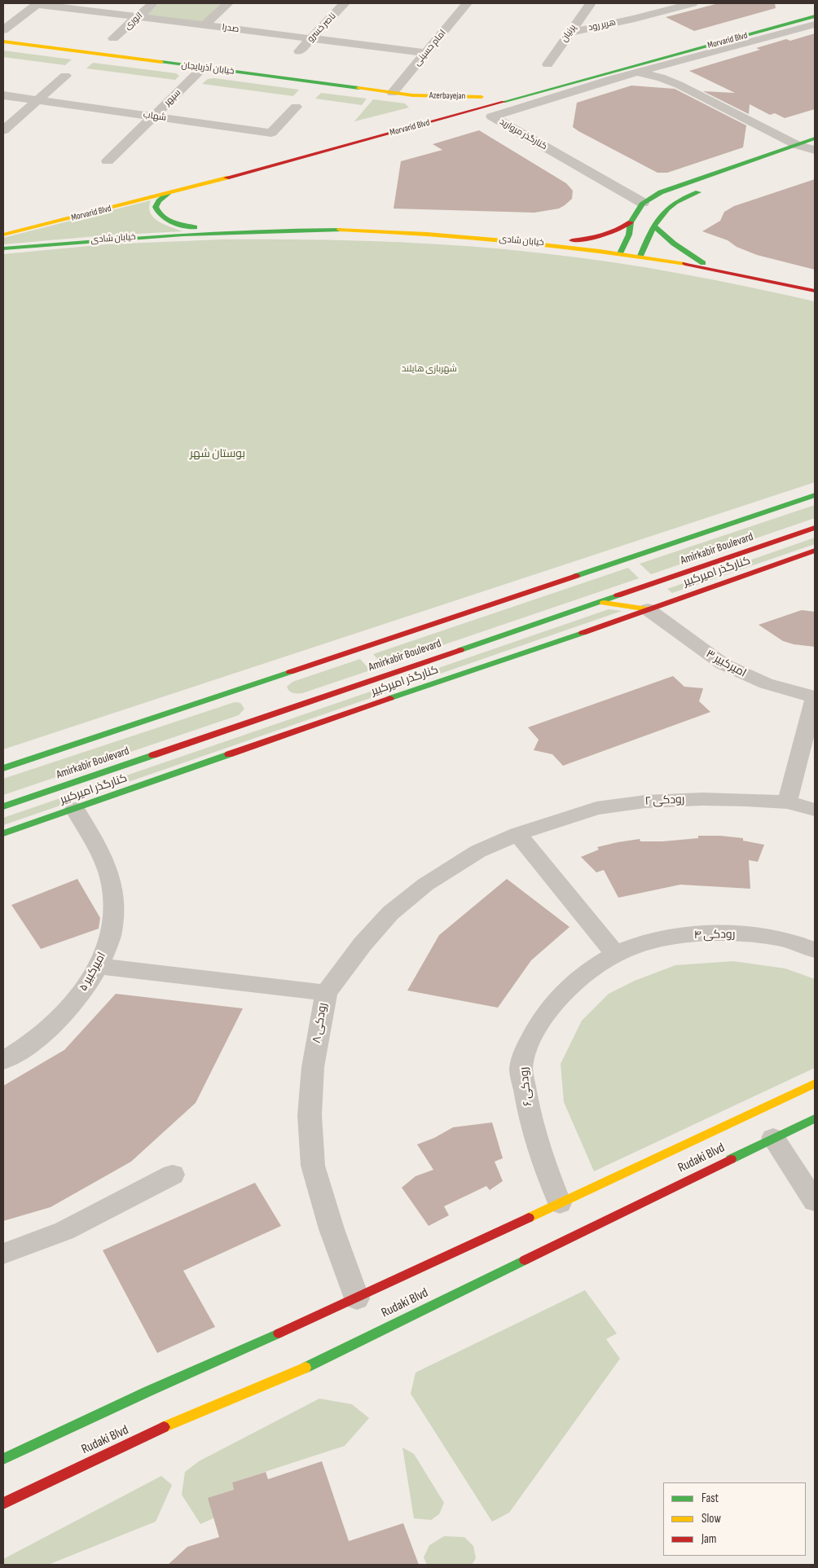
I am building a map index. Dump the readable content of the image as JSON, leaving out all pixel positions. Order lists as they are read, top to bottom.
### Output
{
  "streets": {
    "street": [
      "انوری",
      "هریر رود",
      "ناصر خسرو",
      "صدرا",
      "پرنیان",
      "Morvarid Blvd",
      "امام حسینی",
      "خیابان آذربایجان",
      "Azerbayejan",
      "سپهر",
      "شهاب",
      "کنارگذر مروارید",
      "خیابان شادی",
      "Amirkabir Boulevard",
      "کنارگذر امیرکبیر",
      "امیرکبیر ۳",
      "رودکی ۲",
      "رودکی ۴",
      "امیرکبیر ۵",
      "رودکی ۸",
      "رودکی ۶",
      "Rudaki Blvd"
    ]
  },
  "crossings": [
    ["انوری", "صدرا"],
    ["هریر رود", "پرنیان"],
    ["ناصر خسرو", "صدرا"],
    ["صدرا", "امام حسینی"],
    ["Morvarid Blvd", "خیابان شادی"],
    ["امام حسینی", "خیابان آذربایجان"],
    ["خیابان آذربایجان", "Azerbayejan"],
    ["خیابان آذربایجان", "سپهر"],
    ["سپهر", "شهاب"],
    ["کنارگذر امیرکبیر", "امیرکبیر ۳"],
    ["کنارگذر امیرکبیر", "امیرکبیر ۵"],
    ["رودکی ۲", "رودکی ۸"],
    ["رودکی ۴", "رودکی ۶"],
    ["رودکی ۸", "Rudaki Blvd"],
    ["رودکی ۶", "Rudaki Blvd"]
  ],
  "parks": ["شهربازی هایلند", "بوستان شهر"],
  "legend": ["Fast", "Slow", "Jam"]
}
